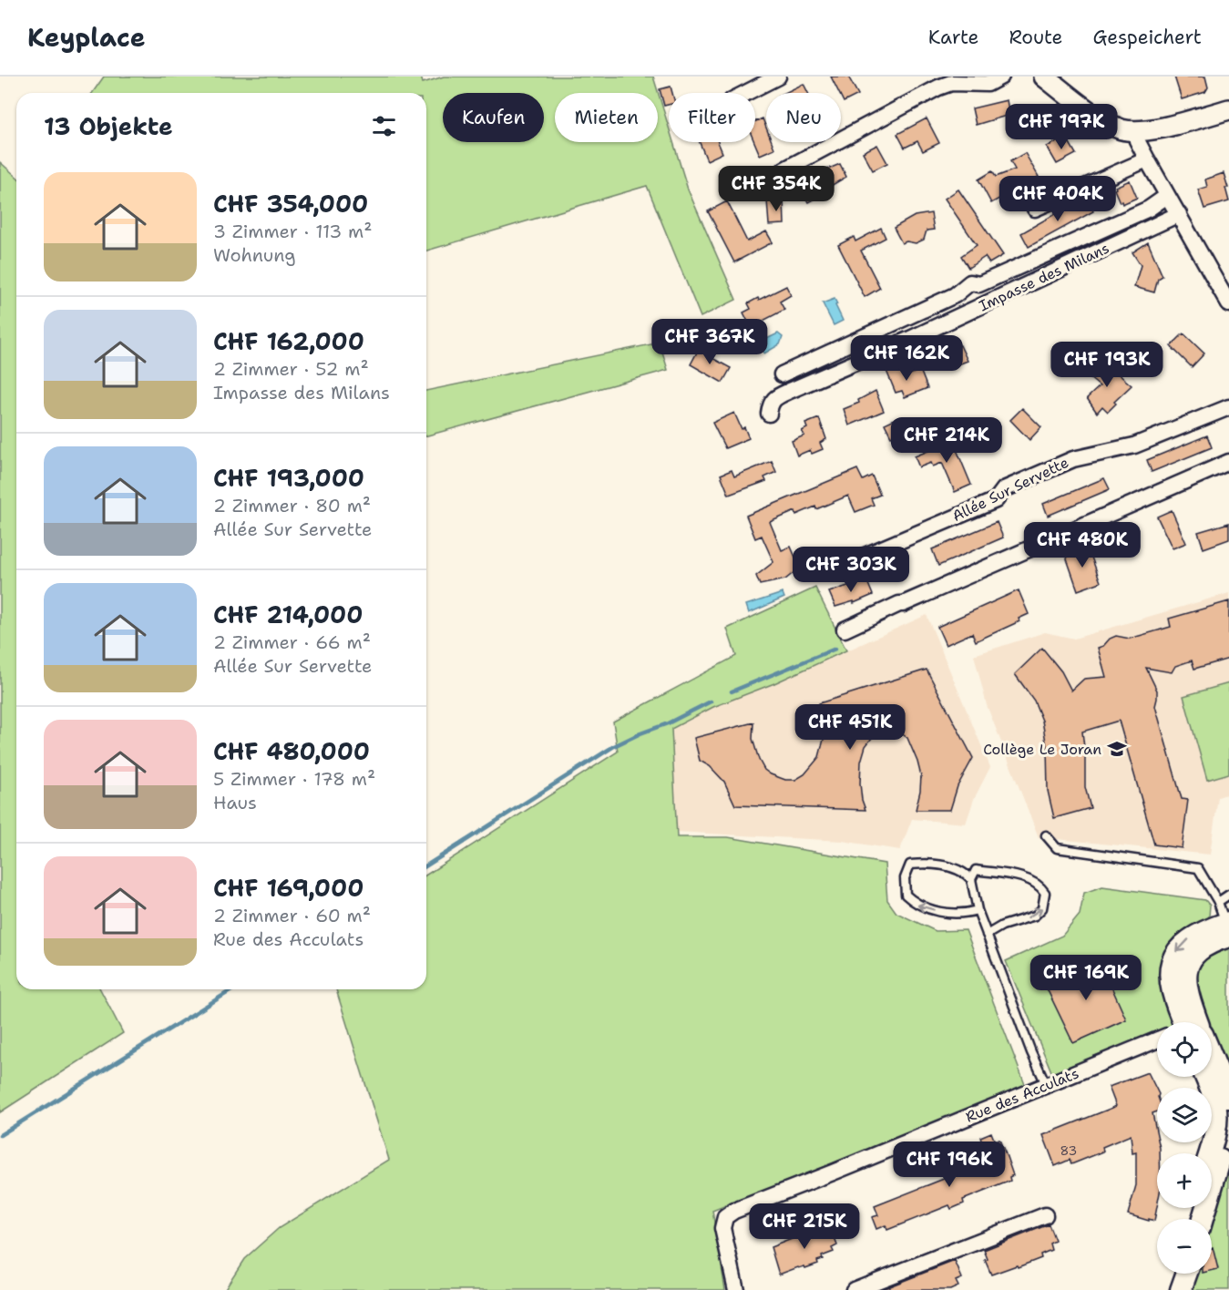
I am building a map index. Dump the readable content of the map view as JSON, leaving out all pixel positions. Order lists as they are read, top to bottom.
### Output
{
  "streets": {
    "street": ["Impasse des Milans", "Allée Sur Servette", "Rue des Acculats"]
  },
  "places": {
    "school or university": ["Collège Le Joran"]
  },
  "house_numbers": ["83"],
  "page": {
    "header": "Keyplace",
    "nav": ["Karte", "Route", "Gespeichert"],
    "chip": [
      "Kaufen",
      "Mieten",
      "Filter",
      "Neu"
    ],
    "heading": "13 Objekte",
    "price": [
      "CHF 197K",
      "CHF 354K",
      "CHF 404K",
      "CHF 367K",
      "CHF 162K",
      "CHF 193K",
      "CHF 214K",
      "CHF 480K",
      "CHF 303K",
      "CHF 451K",
      "CHF 169K",
      "CHF 196K",
      "CHF 215K"
    ],
    "list": [
      {
        "name": "CHF 354,000",
        "note": "3 Zimmer · 113 m² · Wohnung"
      },
      {
        "name": "CHF 162,000",
        "note": "2 Zimmer · 52 m² · Impasse des Milans"
      },
      {
        "name": "CHF 193,000",
        "note": "2 Zimmer · 80 m² · Allée Sur Servette"
      },
      {
        "name": "CHF 214,000",
        "note": "2 Zimmer · 66 m² · Allée Sur Servette"
      },
      {
        "name": "CHF 480,000",
        "note": "5 Zimmer · 178 m² · Haus"
      },
      {
        "name": "CHF 169,000",
        "note": "2 Zimmer · 60 m² · Rue des Acculats"
      }
    ],
    "map_buttons": ["+", "−"]
  }
}
